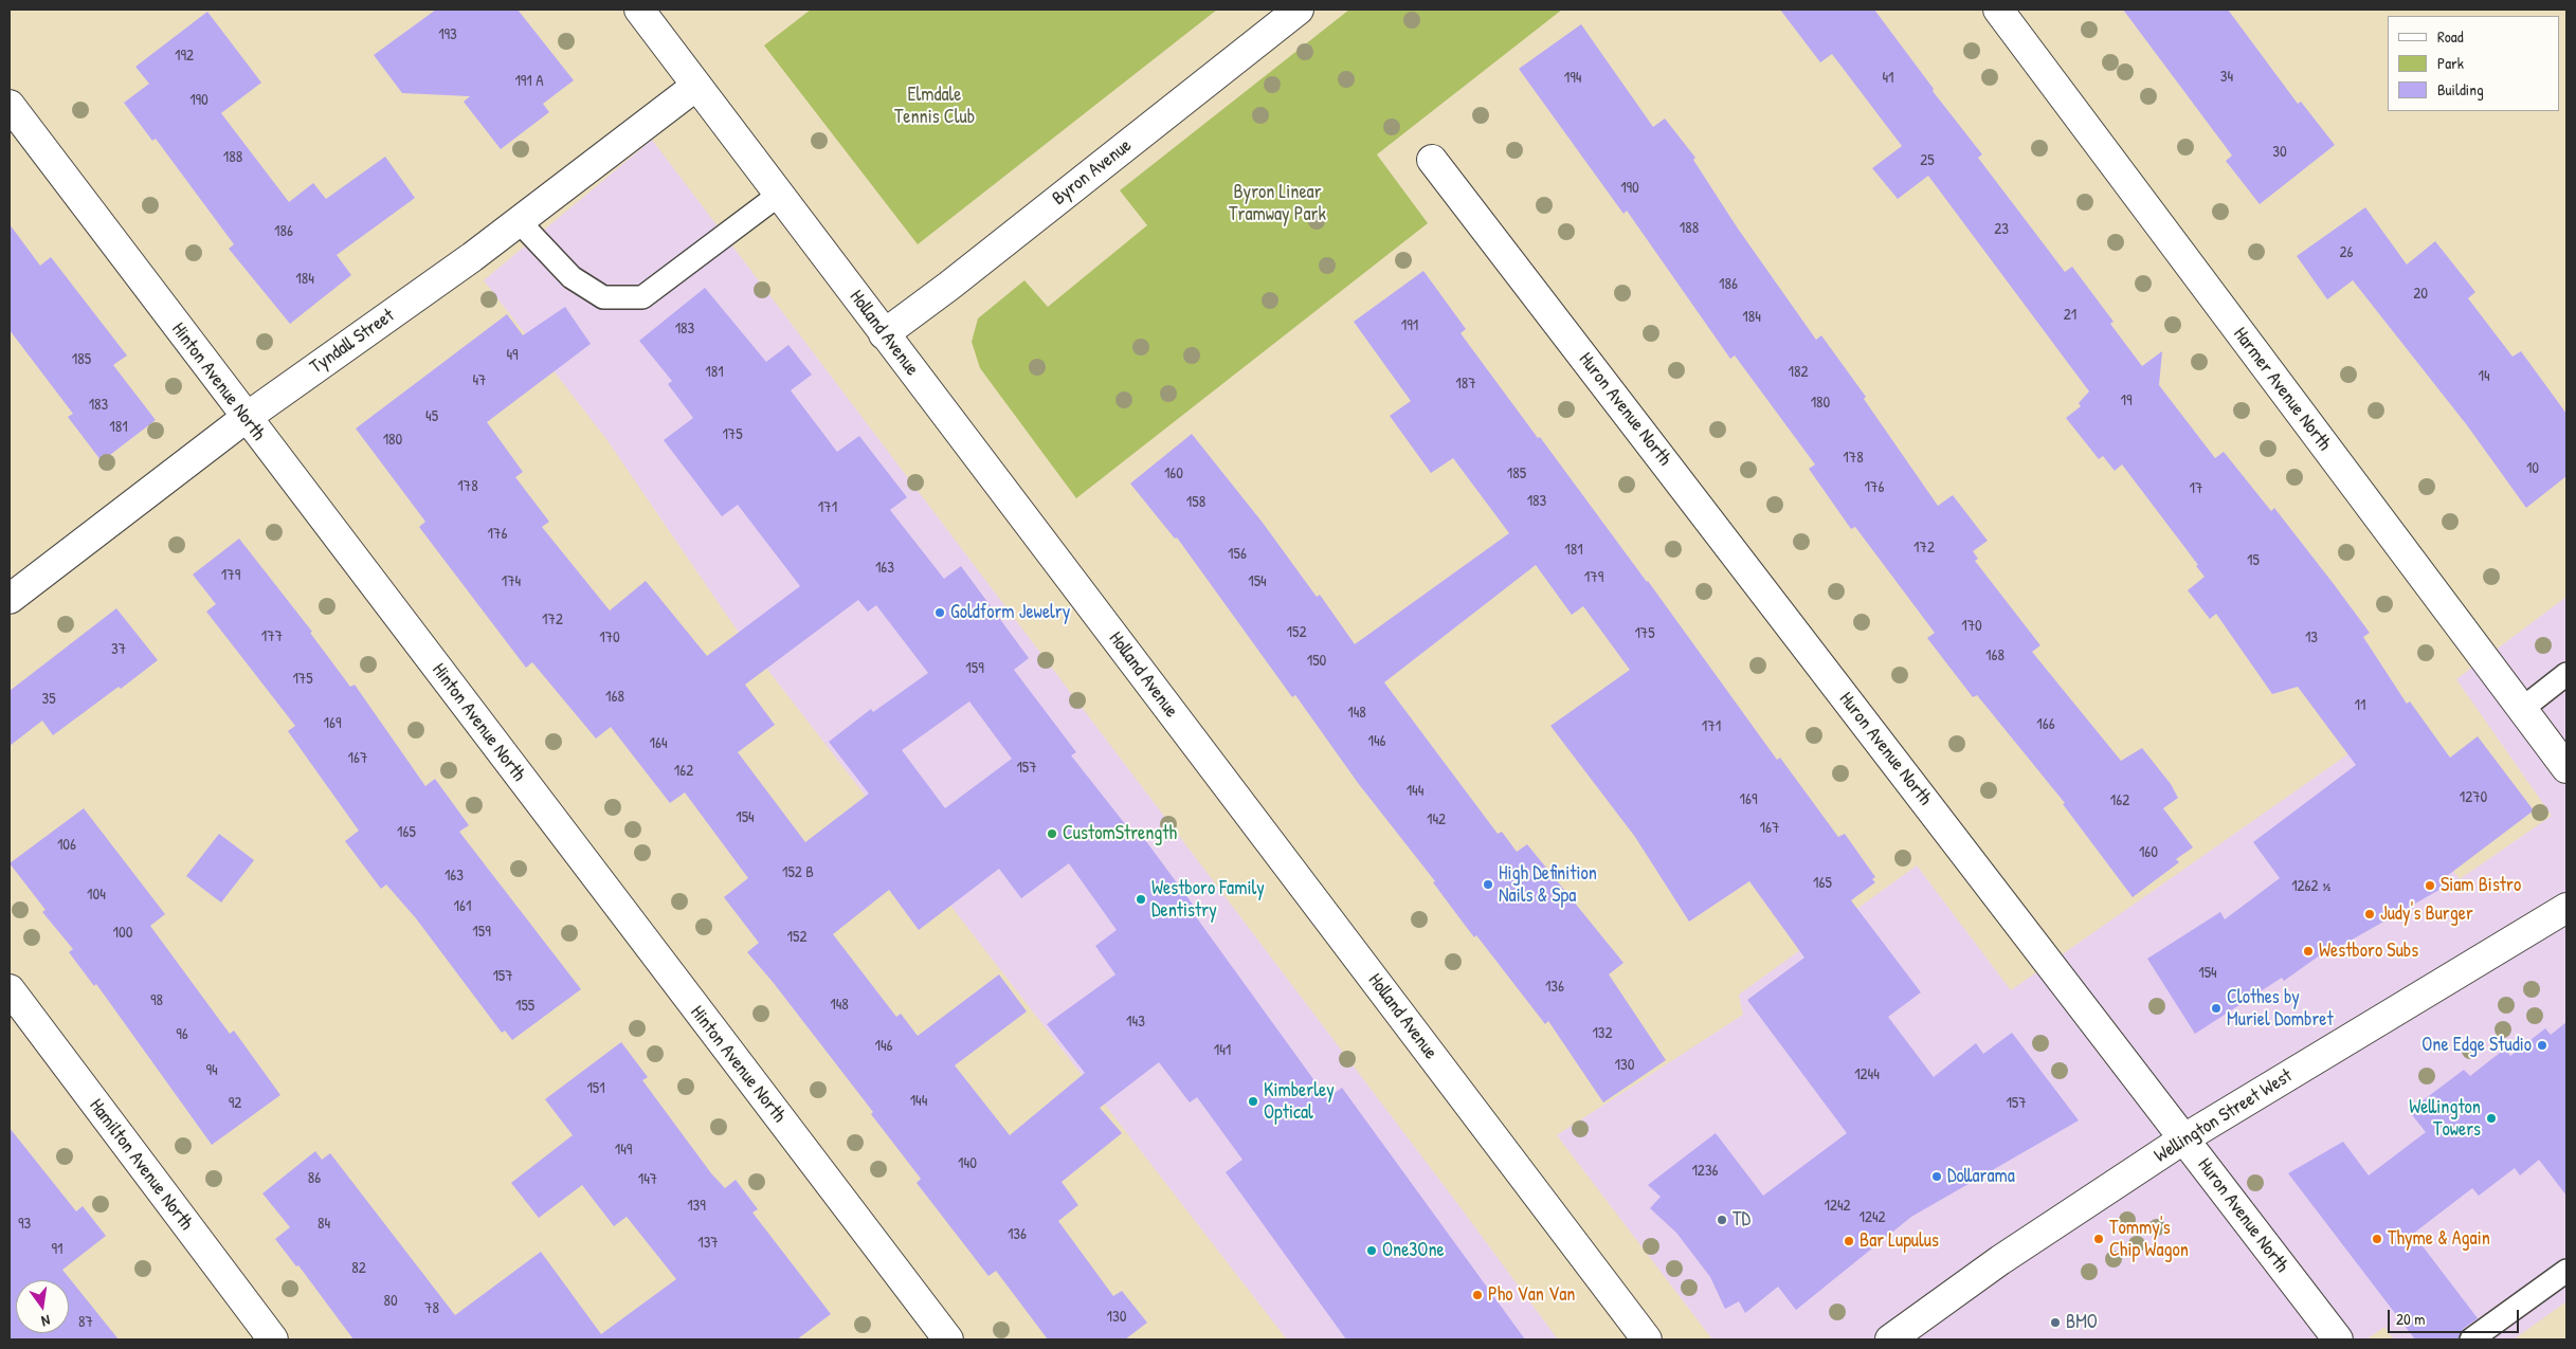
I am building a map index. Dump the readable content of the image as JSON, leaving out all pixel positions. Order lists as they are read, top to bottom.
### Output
{
  "streets": {
    "street": [
      "Byron Avenue",
      "Holland Avenue",
      "Tyndall Street",
      "Hinton Avenue North",
      "Harmer Avenue North",
      "Huron Avenue North",
      "Wellington Street West",
      "Hamilton Avenue North"
    ]
  },
  "crossings": [
    ["Byron Avenue", "Holland Avenue"],
    ["Holland Avenue", "Tyndall Street"],
    ["Tyndall Street", "Hinton Avenue North"],
    ["Huron Avenue North", "Wellington Street West"]
  ],
  "parks": ["Elmdale Tennis Club", "Byron Linear Tramway Park"],
  "places": [
    "Goldform Jewelry",
    "CustomStrength",
    "High Definition Nails & Spa",
    "Siam Bistro",
    "Westboro Family Dentistry",
    "Judy's Burger",
    "Westboro Subs",
    "Clothes by Muriel Dombret",
    "One Edge Studio",
    "Kimberley Optical",
    "Wellington Towers",
    "Dollarama",
    "TD",
    "Tommy's Chip Wagon",
    "Thyme & Again",
    "Bar Lupulus",
    "One3One",
    "Pho Van Van",
    "BMO"
  ],
  "house_numbers": [
    "193",
    "192",
    "34",
    "194",
    "41",
    "191 A",
    "190",
    "30",
    "188",
    "25",
    "190",
    "188",
    "23",
    "186",
    "26",
    "184",
    "186",
    "20",
    "21",
    "184",
    "191",
    "183",
    "49",
    "185",
    "181",
    "182",
    "14",
    "47",
    "187",
    "19",
    "180",
    "183",
    "45",
    "181",
    "175",
    "180",
    "178",
    "10",
    "160",
    "185",
    "178",
    "176",
    "17",
    "183",
    "158",
    "171",
    "176",
    "172",
    "181",
    "156",
    "15",
    "163",
    "179",
    "179",
    "174",
    "154",
    "172",
    "170",
    "152",
    "175",
    "177",
    "170",
    "13",
    "37",
    "168",
    "150",
    "159",
    "175",
    "168",
    "35",
    "11",
    "148",
    "169",
    "166",
    "171",
    "146",
    "164",
    "167",
    "157",
    "162",
    "144",
    "1270",
    "169",
    "162",
    "154",
    "142",
    "167",
    "165",
    "106",
    "160",
    "152 B",
    "163",
    "165",
    "1262 ½",
    "104",
    "161",
    "159",
    "100",
    "152",
    "154",
    "157",
    "136",
    "98",
    "148",
    "155",
    "143",
    "132",
    "96",
    "146",
    "141",
    "130",
    "94",
    "1244",
    "151",
    "144",
    "92",
    "157",
    "149",
    "140",
    "1236",
    "86",
    "147",
    "139",
    "1242",
    "1242",
    "93",
    "84",
    "136",
    "137",
    "91",
    "82",
    "80",
    "78",
    "130",
    "87"
  ],
  "legend": ["Road", "Park", "Building"],
  "scale_bar": "20 m",
  "north": "bottom"
}
